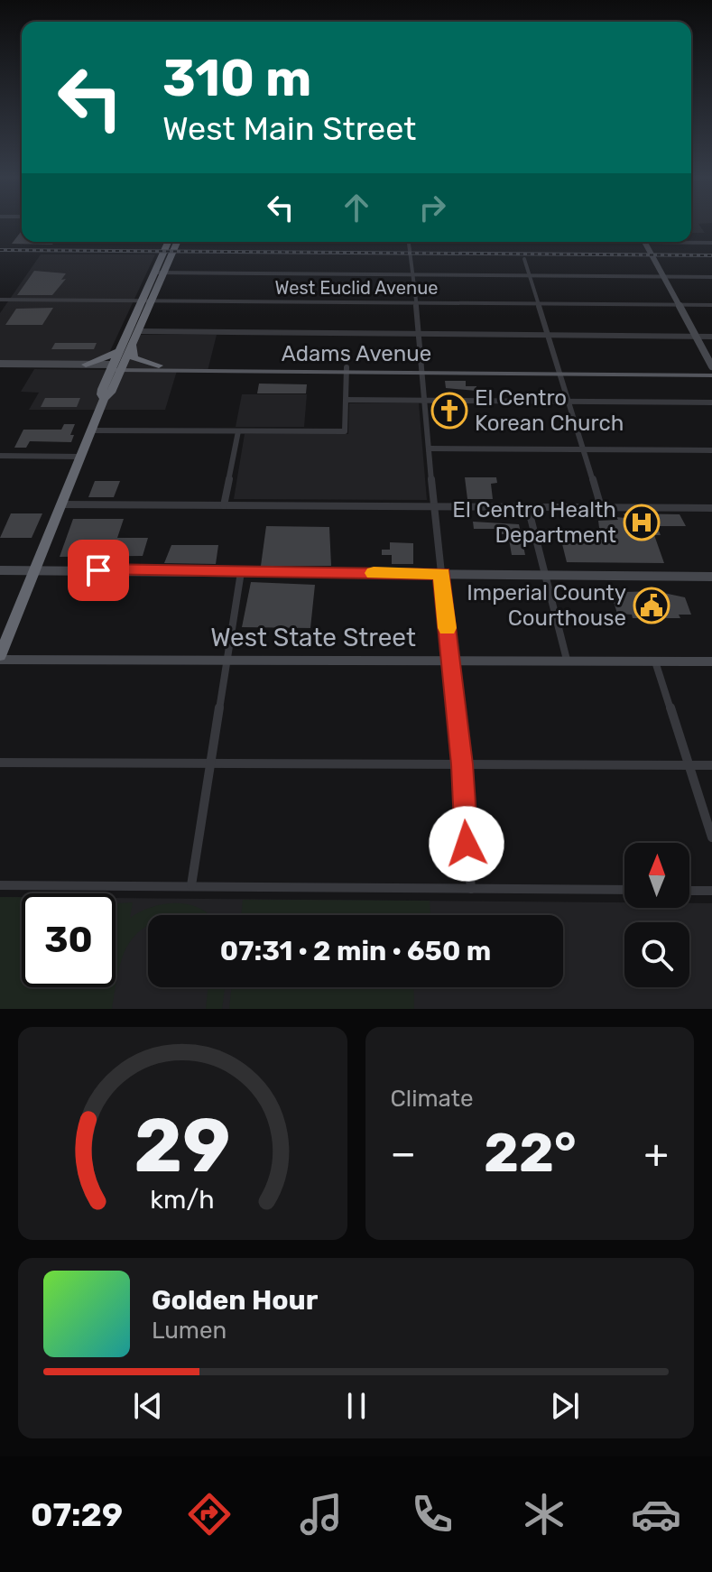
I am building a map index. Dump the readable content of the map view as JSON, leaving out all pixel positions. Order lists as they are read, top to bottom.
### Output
{
  "streets": {
    "main road": ["Adams Avenue"],
    "street": ["West Euclid Avenue", "West State Street"]
  },
  "places": {
    "church": ["El Centro Korean Church"],
    "hospital": ["El Centro Health Department"],
    "public building": ["Imperial County Courthouse"]
  },
  "north": "top",
  "page": {
    "turn": ["310 m", "West Main Street"],
    "limit": "30",
    "trip": "07:31 · 2 min · 650 m",
    "tile": "Climate",
    "heat": ["−", "22°", "+"],
    "song": ["Golden Hour", "Lumen"],
    "tabs": "07:29",
    "gauge": ["29", "km/h"]
  }
}
